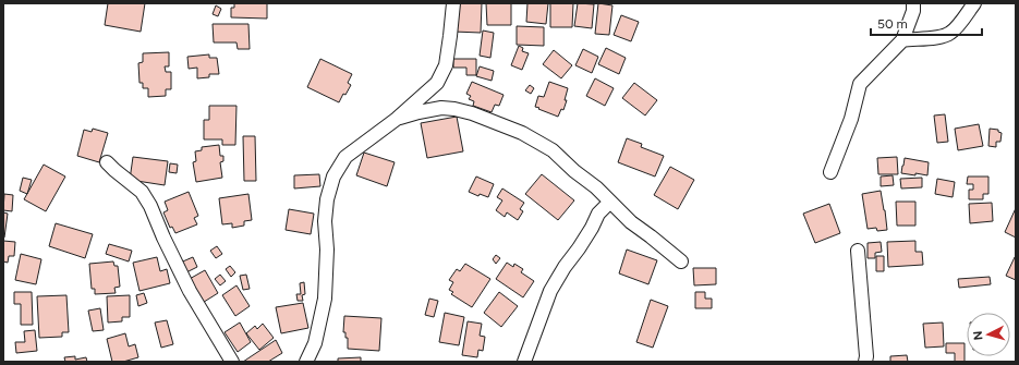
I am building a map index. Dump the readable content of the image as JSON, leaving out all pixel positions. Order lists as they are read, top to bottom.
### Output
{
  "scale_bar": "50 m",
  "north": "left"
}
